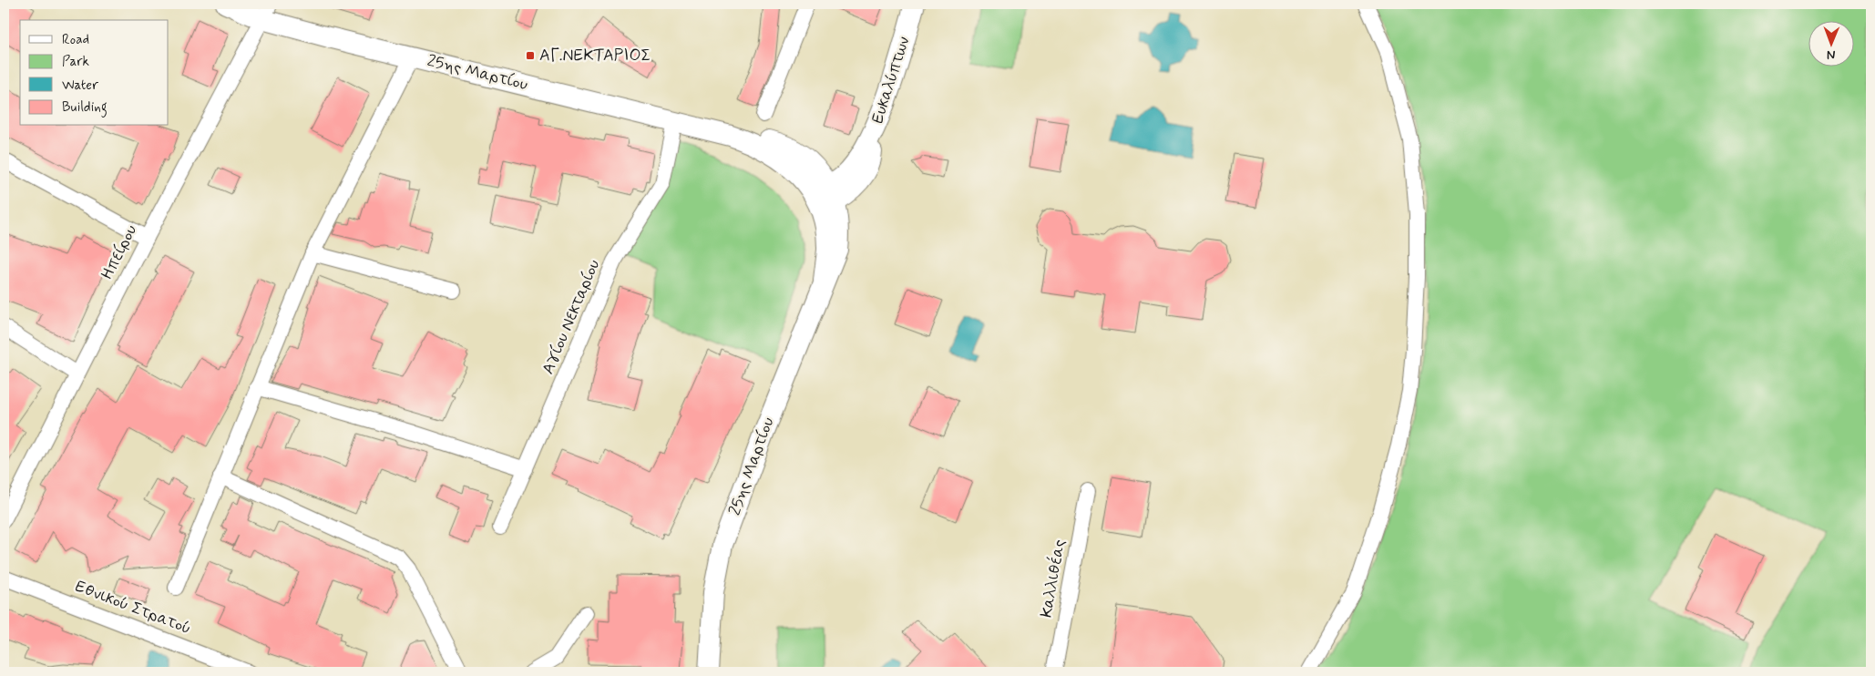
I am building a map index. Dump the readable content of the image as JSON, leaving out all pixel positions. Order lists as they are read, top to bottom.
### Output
{
  "streets": {
    "main road": ["25ης Μαρτίου", "Ευκαλύπτων"],
    "street": [
      "Ηπείρου",
      "Αγίου Νεκταρίου",
      "Καλλιθέας",
      "Εθνικού Στρατού"
    ]
  },
  "crossings": [
    ["25ης Μαρτίου", "Ευκαλύπτων"],
    ["25ης Μαρτίου", "Ηπείρου"],
    ["25ης Μαρτίου", "Αγίου Νεκταρίου"]
  ],
  "places": {
    "transit": ["ΑΓ.ΝΕΚΤΑΡΙΟΣ"]
  },
  "legend": [
    "Road",
    "Park",
    "Water",
    "Building"
  ],
  "north": "bottom"
}
